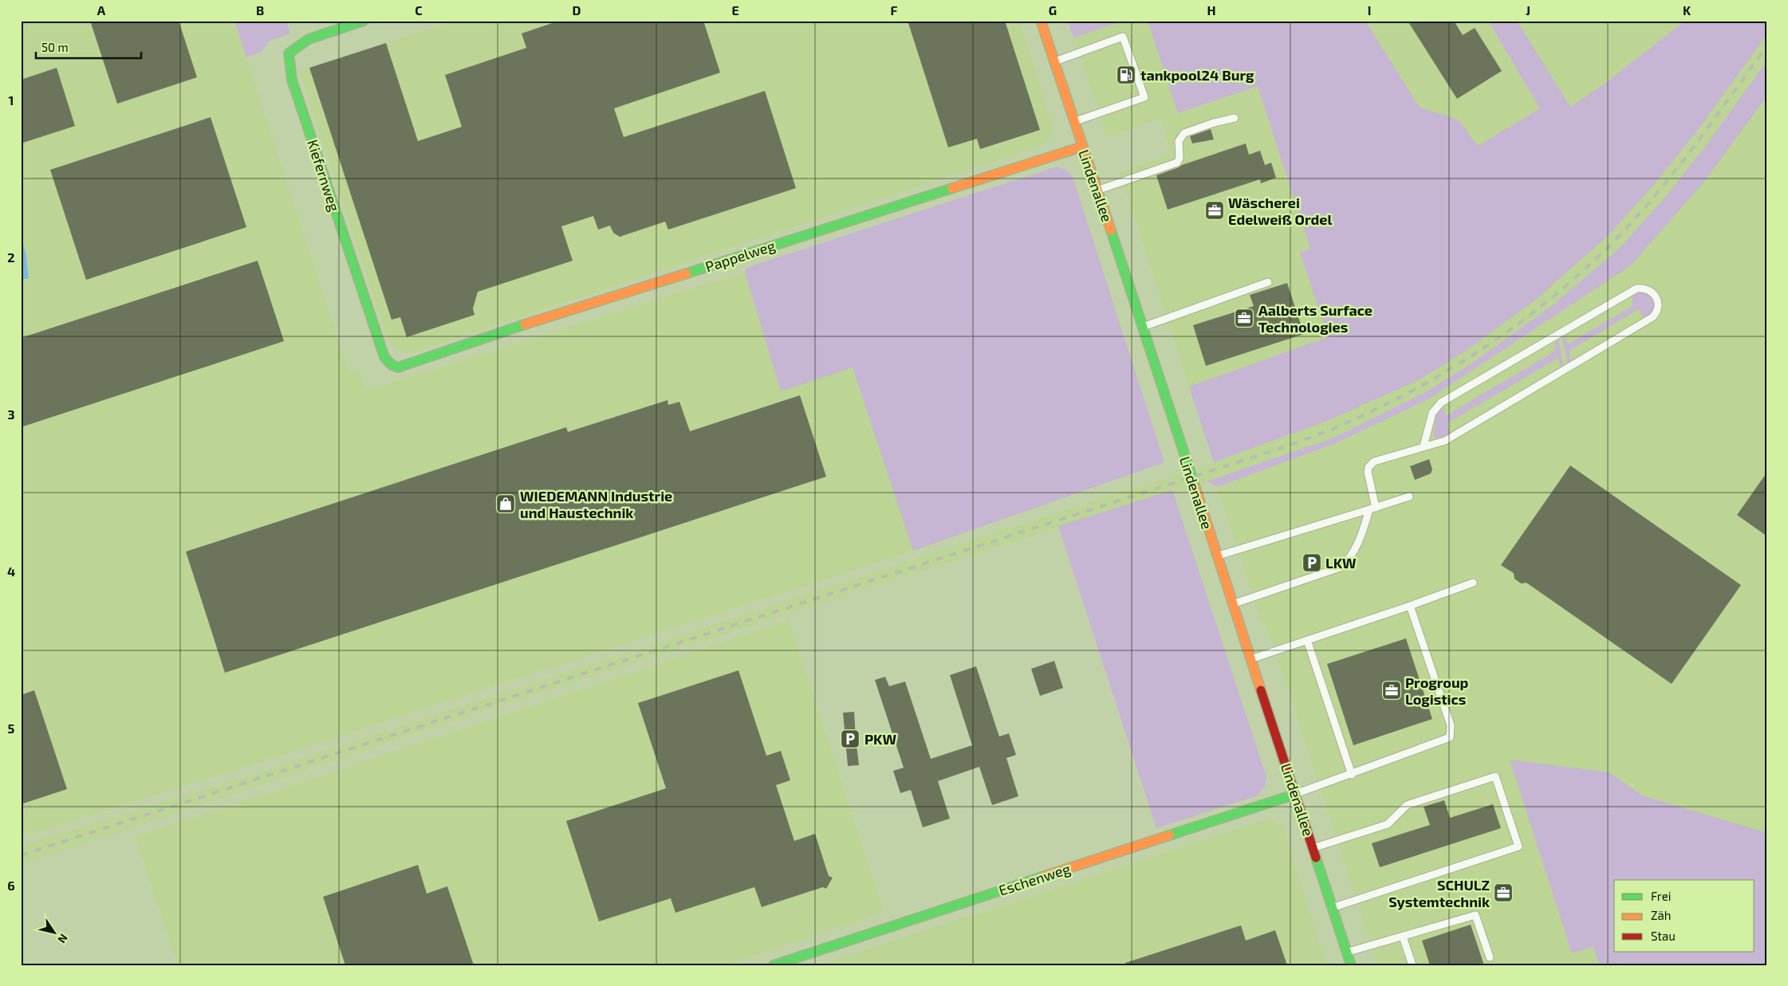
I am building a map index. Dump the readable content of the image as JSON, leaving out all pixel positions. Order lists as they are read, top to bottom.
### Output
{
  "streets": {
    "street": [
      "Kiefernweg",
      "Lindenallee",
      "Pappelweg",
      "Eschenweg"
    ]
  },
  "crossings": [
    ["Kiefernweg", "Pappelweg"],
    ["Lindenallee", "Pappelweg"],
    ["Lindenallee", "Eschenweg"]
  ],
  "places": {
    "fuel station": ["tankpool24 Burg"],
    "office": [
      "Wäscherei Edelweiß Ordel",
      "Aalberts Surface Technologies",
      "Progroup Logistics",
      "SCHULZ Systemtechnik"
    ],
    "shop": ["WIEDEMANN Industrie und Haustechnik"],
    "parking": ["LKW", "PKW"]
  },
  "legend": ["Frei", "Zäh", "Stau"],
  "scale_bar": "50 m",
  "north": "bottom right",
  "grid": {
    "columns": [
      "A",
      "B",
      "C",
      "D",
      "E",
      "F",
      "G",
      "H",
      "I",
      "J",
      "K"
    ],
    "rows": [
      "1",
      "2",
      "3",
      "4",
      "5",
      "6"
    ]
  }
}
